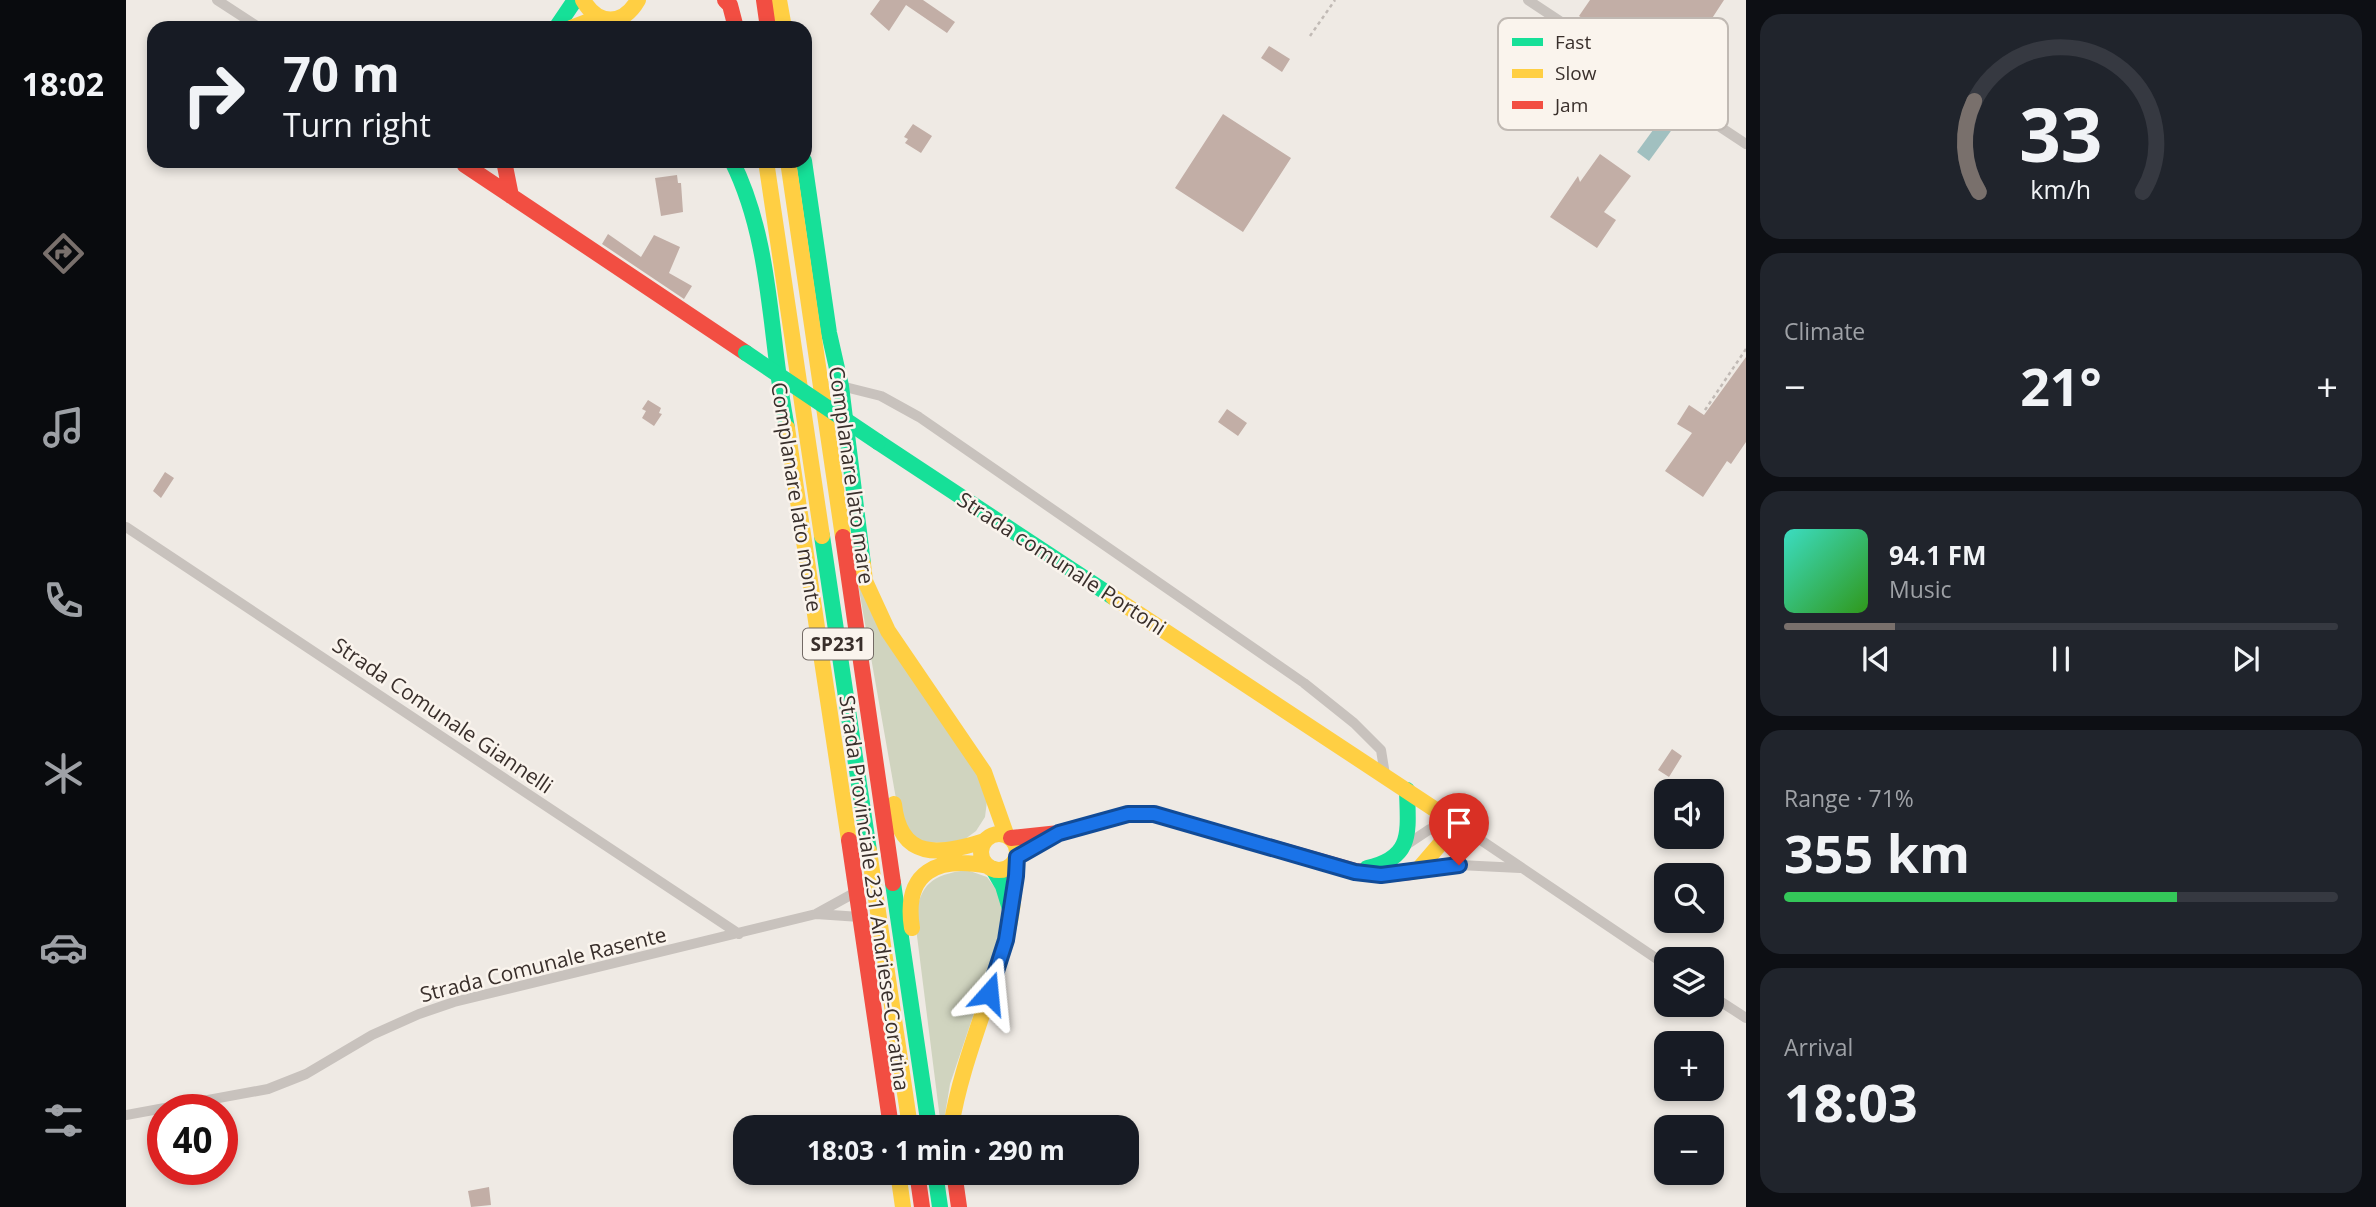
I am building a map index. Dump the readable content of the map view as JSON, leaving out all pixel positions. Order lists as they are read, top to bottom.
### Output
{
  "streets": {
    "main road": [
      "Complanare lato mare",
      "Complanare lato monte",
      "Strada comunale Portoni",
      "SP231",
      "Strada Provinciale 231 Andriese-Coratina"
    ],
    "street": ["Strada Comunale Giannelli", "Strada Comunale Rasente"]
  },
  "crossings": [
    ["Strada Comunale Giannelli", "Strada Comunale Rasente"]
  ],
  "legend": ["Fast", "Slow", "Jam"],
  "page": {
    "tabs": "18:02",
    "turn": ["70 m", "Turn right"],
    "tile": [
      "Climate",
      ["Range · 71%", "355 km"],
      ["Arrival", "18:03"]
    ],
    "heat": ["−", "21°", "+"],
    "song": ["94.1 FM", "Music"],
    "map_buttons": ["+", "−"],
    "limit": "40",
    "trip": "18:03 · 1 min · 290 m",
    "gauge": ["33", "km/h"]
  }
}
